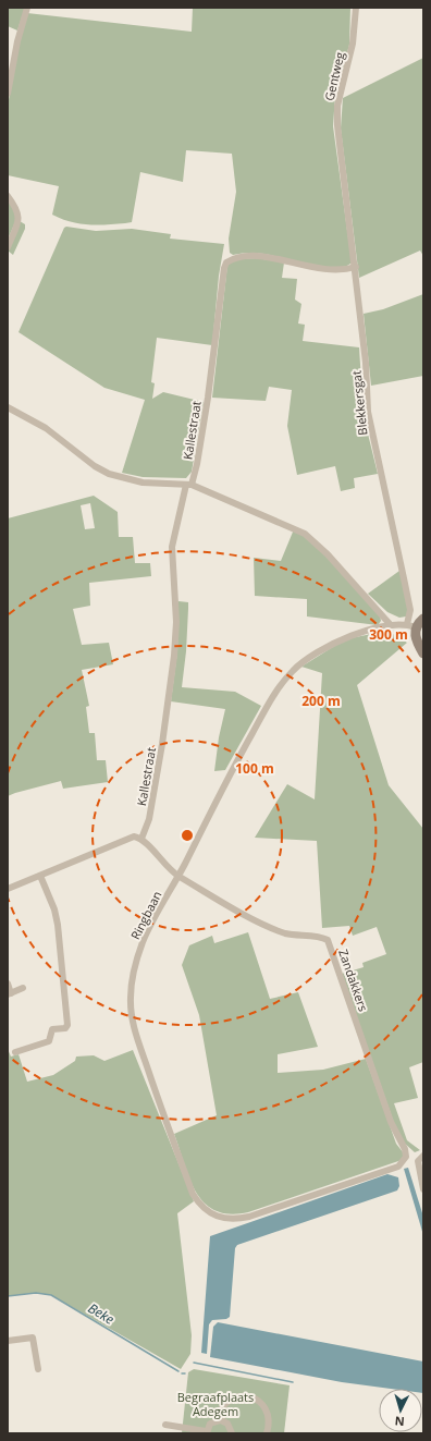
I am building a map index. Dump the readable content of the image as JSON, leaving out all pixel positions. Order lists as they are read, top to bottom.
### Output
{
  "streets": {
    "street": [
      "Gentweg",
      "Blekkersgat",
      "Kallestraat",
      "Ringbaan",
      "Zandakkers"
    ]
  },
  "crossings": [
    ["Gentweg", "Blekkersgat"],
    ["Blekkersgat", "Kallestraat"],
    ["Blekkersgat", "Ringbaan"],
    ["Ringbaan", "Zandakkers"]
  ],
  "water": ["Beke"],
  "parks": ["Begraafplaats Adegem"],
  "north": "bottom",
  "rings": ["300 m", "200 m", "100 m"]
}
